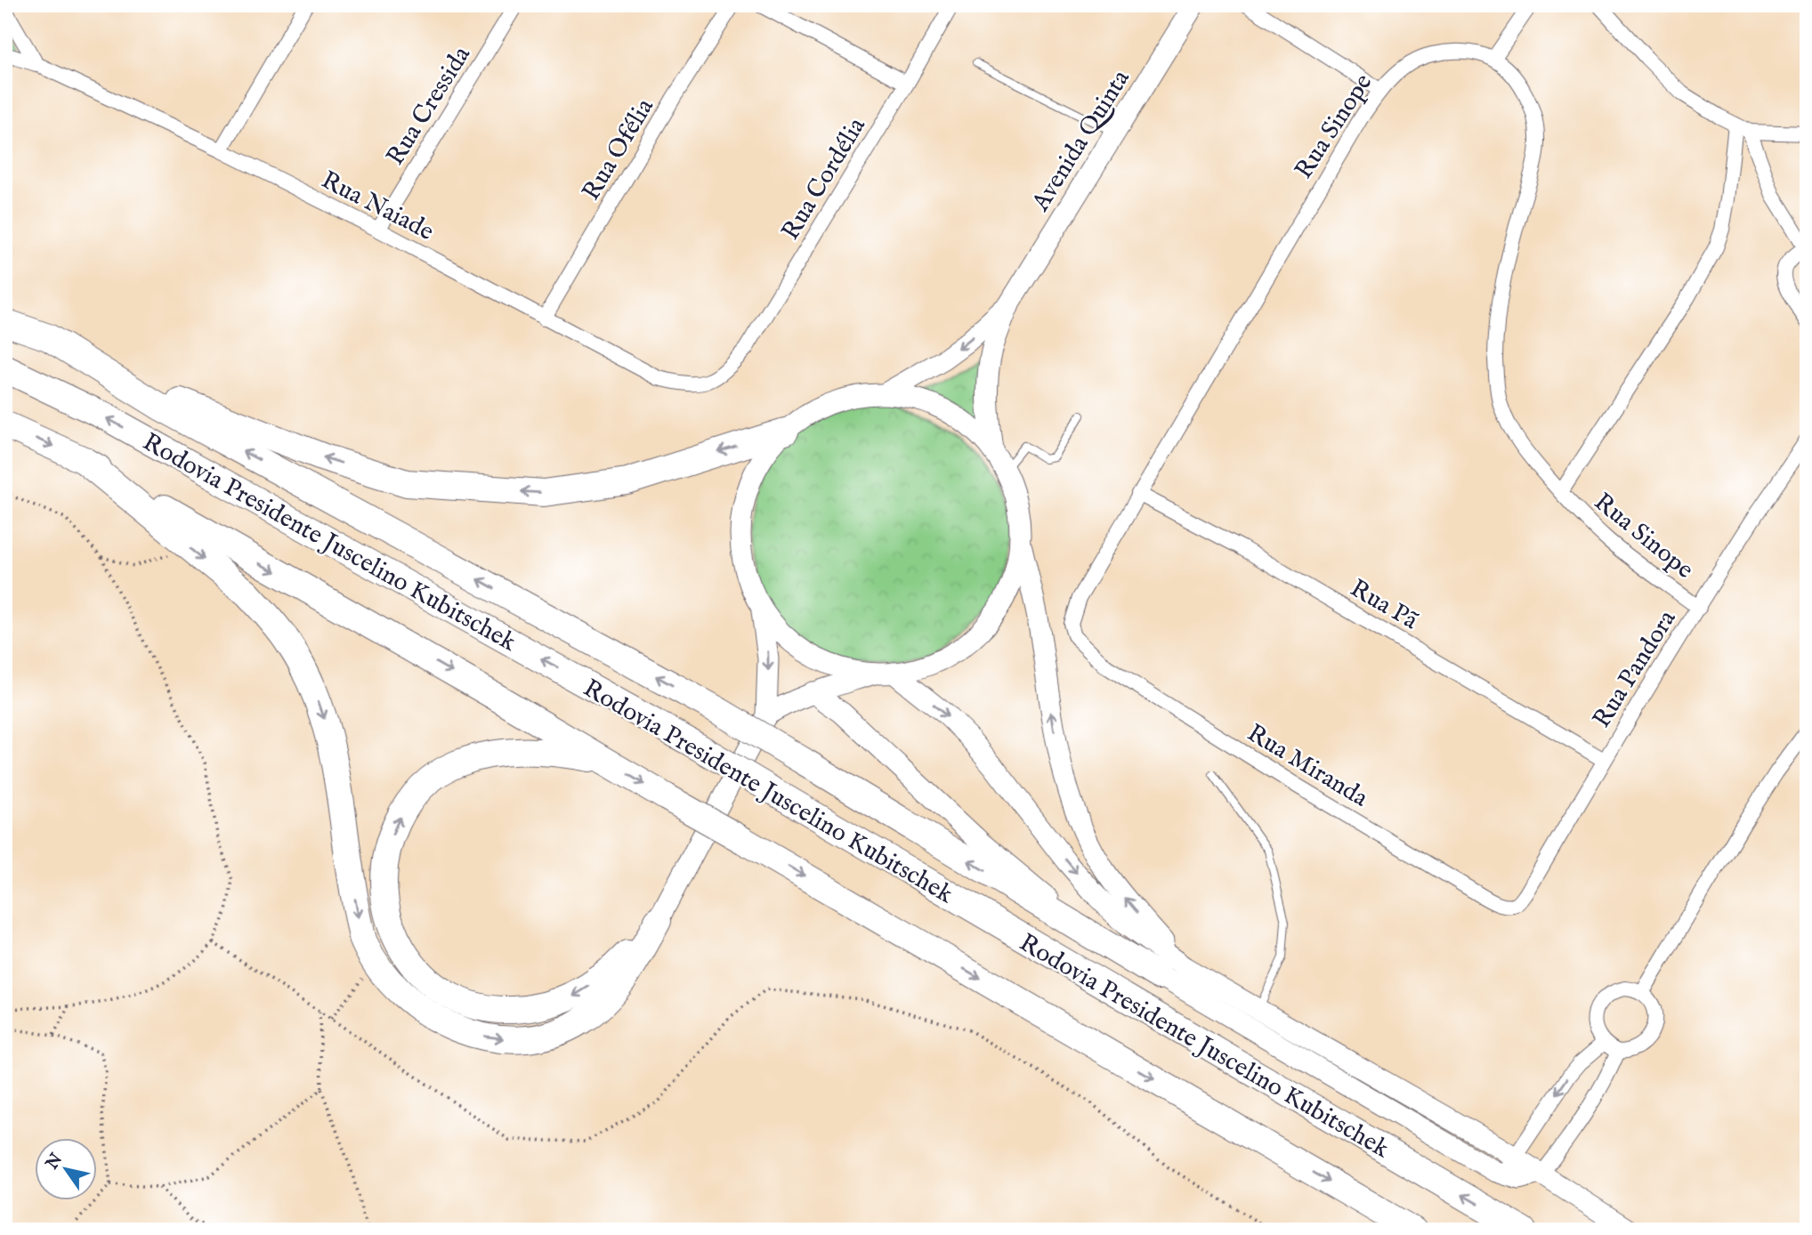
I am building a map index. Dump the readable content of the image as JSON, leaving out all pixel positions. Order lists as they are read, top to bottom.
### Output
{
  "streets": {
    "highway": ["Rodovia Presidente Juscelino Kubitschek"],
    "street": [
      "Rua Cressida",
      "Rua Sinope",
      "Avenida Quinta",
      "Rua Ofélia",
      "Rua Cordélia",
      "Rua Naiade",
      "Rua Pã",
      "Rua Pandora",
      "Rua Miranda"
    ]
  },
  "crossings": [
    ["Rua Cressida", "Rua Naiade"],
    ["Rua Sinope", "Rua Pã"],
    ["Rua Sinope", "Rua Pandora"],
    ["Rua Sinope", "Rua Miranda"],
    ["Rua Ofélia", "Rua Naiade"],
    ["Rua Cordélia", "Rua Naiade"],
    ["Rua Pã", "Rua Pandora"],
    ["Rua Pandora", "Rua Miranda"]
  ],
  "north": "top left"
}
